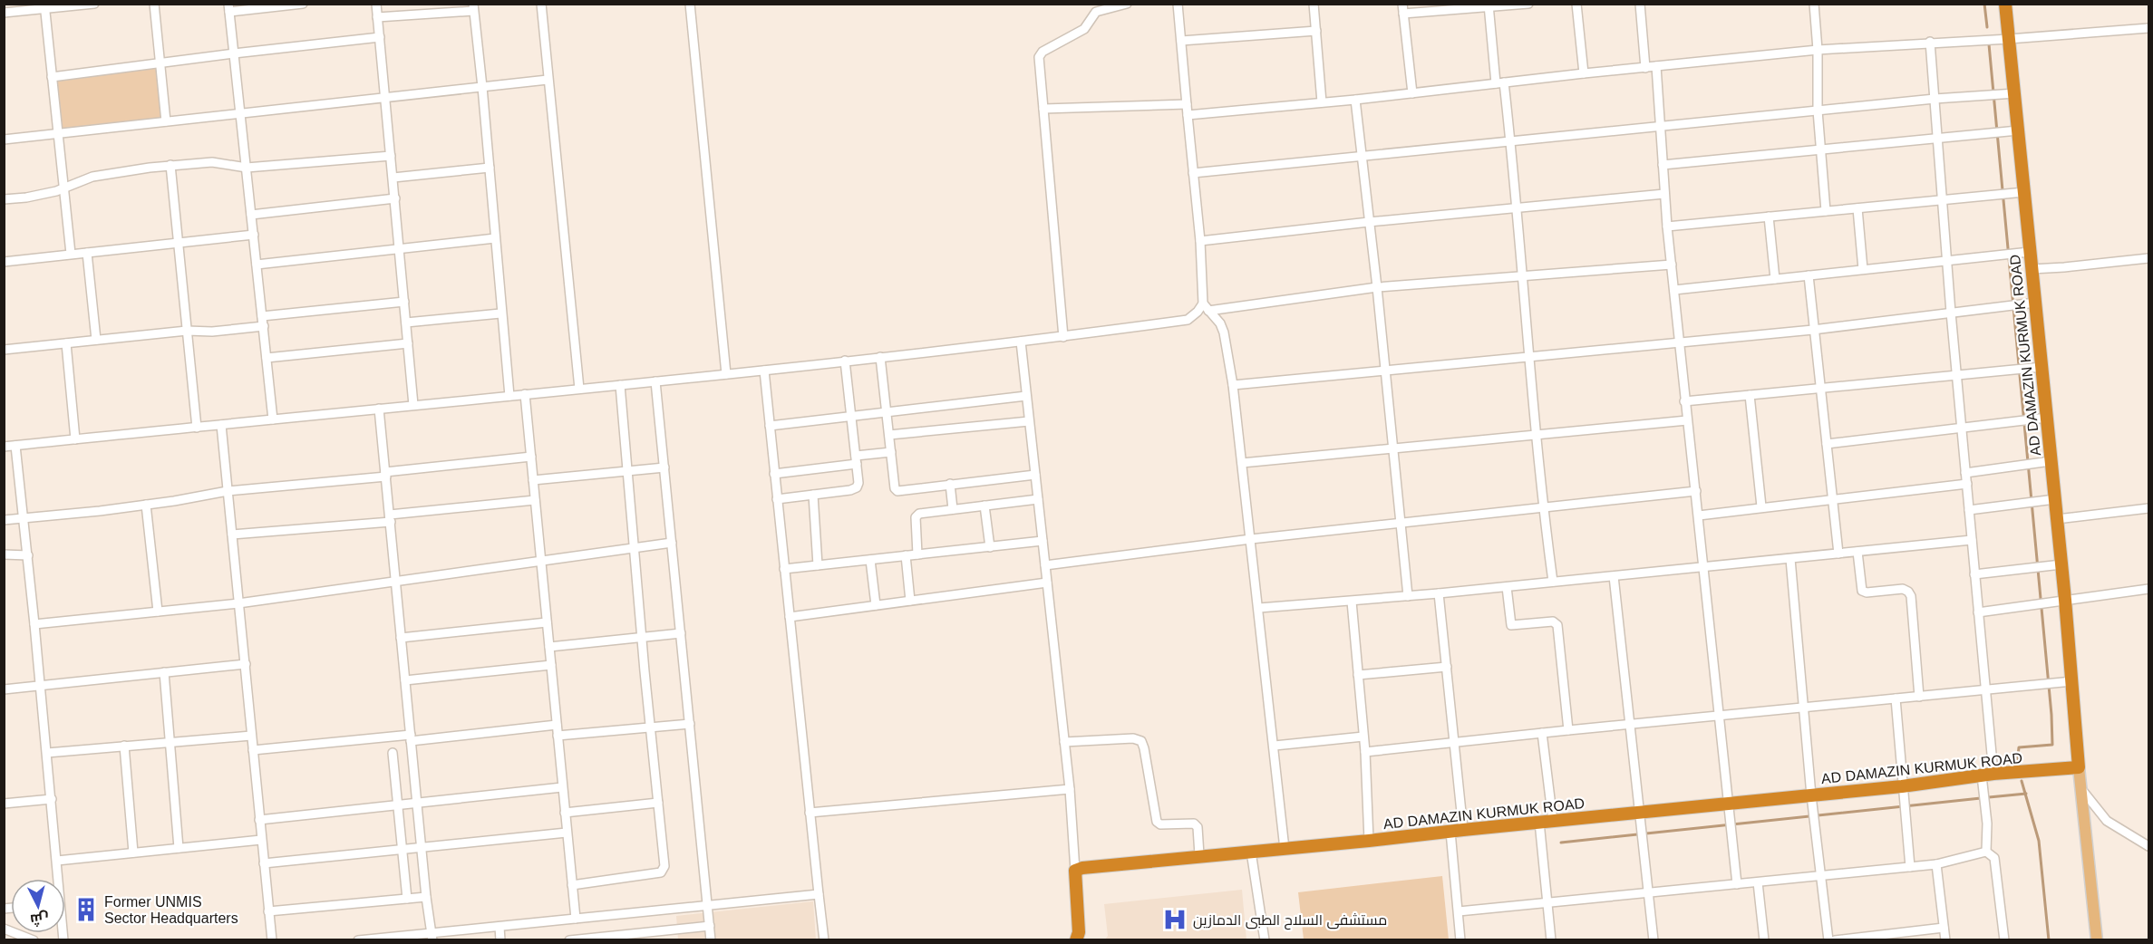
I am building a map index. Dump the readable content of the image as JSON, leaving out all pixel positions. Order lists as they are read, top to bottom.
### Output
{
  "streets": {
    "highway": ["AD DAMAZIN KURMUK ROAD"]
  },
  "places": {
    "building": ["Former UNMIS Sector Headquarters"],
    "hospital": ["مستشفى السلاح الطبى الدمازين"]
  },
  "north": "bottom"
}
